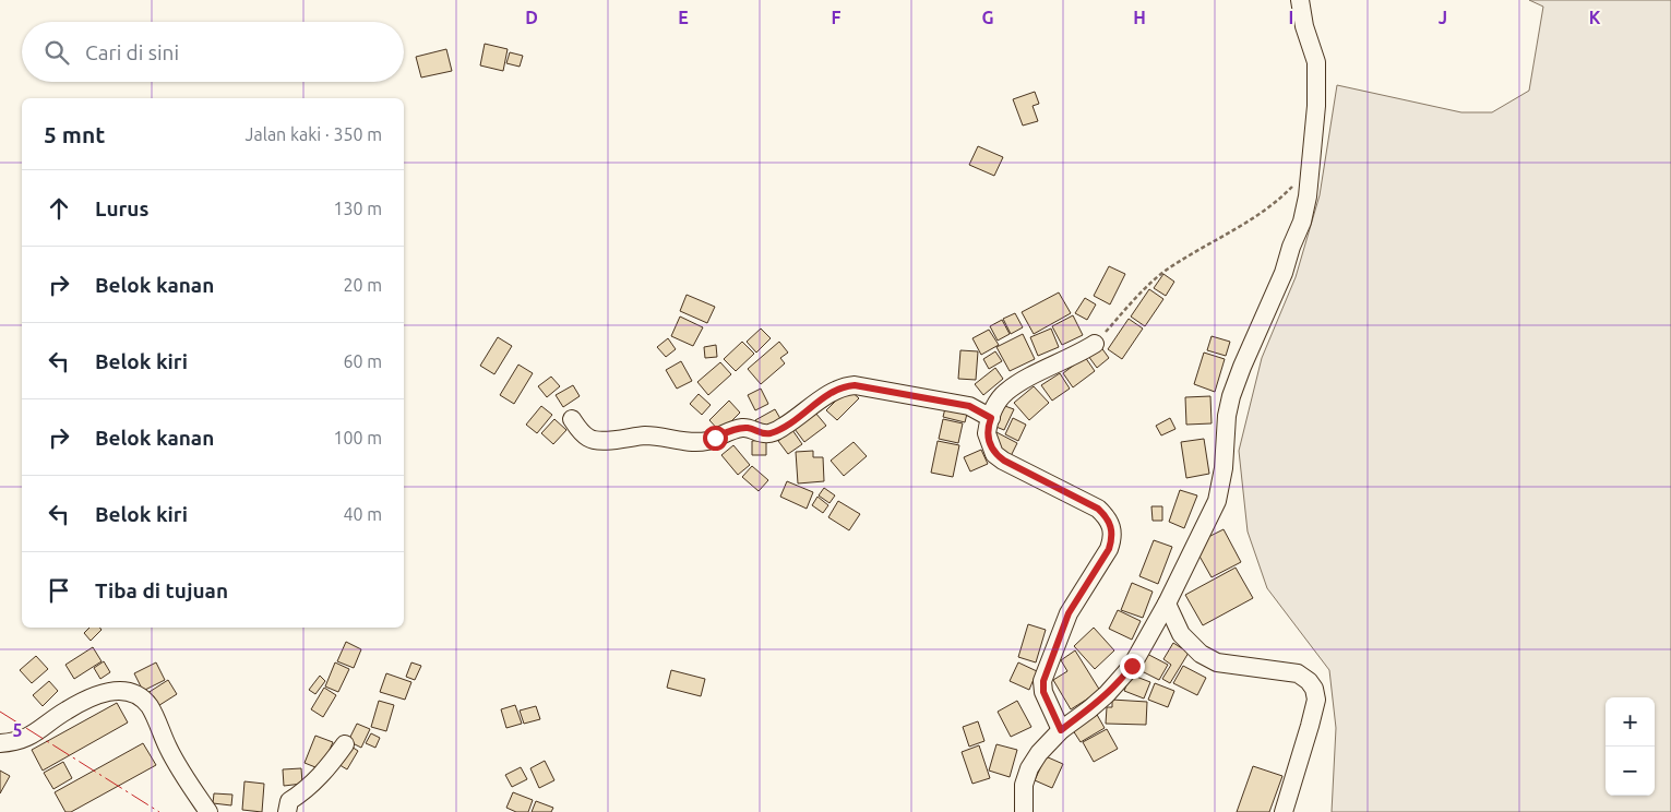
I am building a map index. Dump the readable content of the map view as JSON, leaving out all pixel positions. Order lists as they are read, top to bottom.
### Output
{
  "page": {
    "search": "Cari di sini",
    "heading": ["5 mnt", "Jalan kaki · 350 m"],
    "list": [
      ["Lurus", "130 m"],
      ["Belok kanan", "20 m"],
      ["Belok kiri", "60 m"],
      ["Belok kanan", "100 m"],
      ["Belok kiri", "40 m"],
      "Tiba di tujuan"
    ],
    "map_buttons": ["+", "−"]
  },
  "grid": {
    "columns": [
      "D",
      "E",
      "F",
      "G",
      "H",
      "I",
      "J",
      "K"
    ],
    "rows": ["5"]
  }
}
